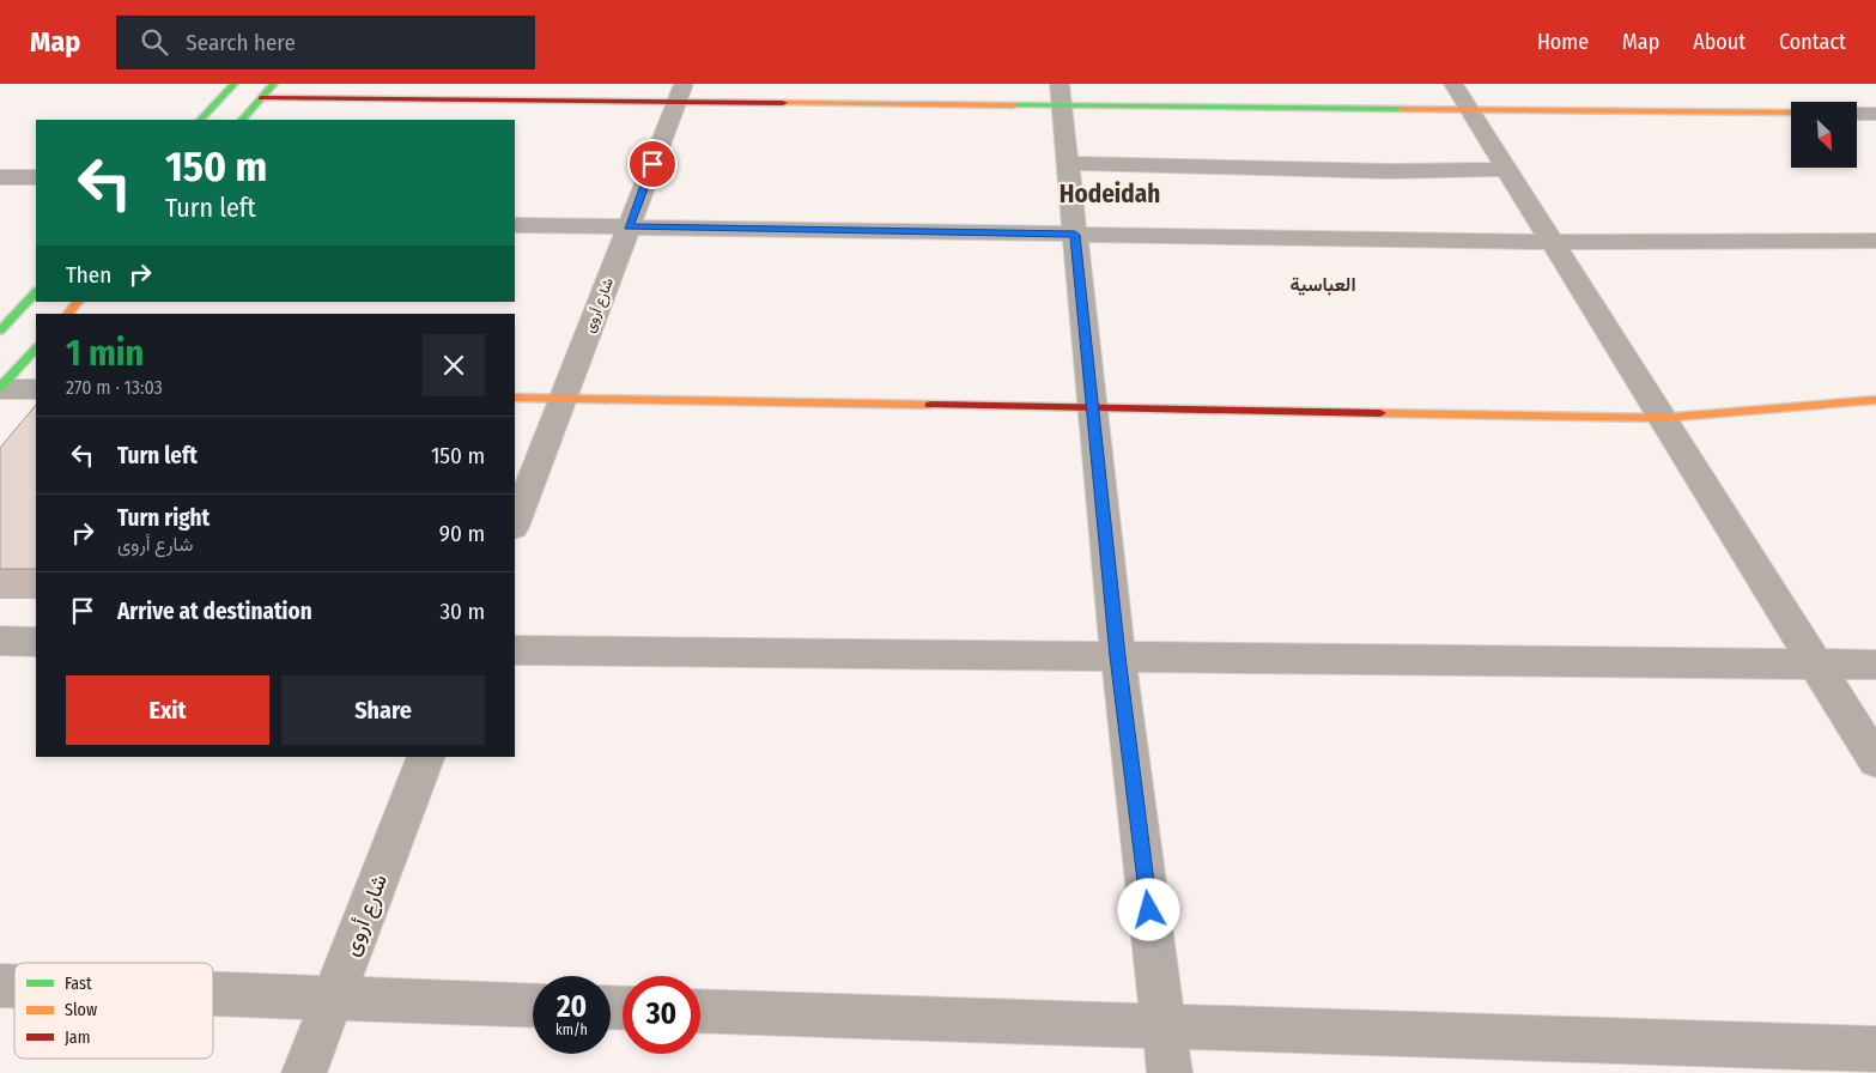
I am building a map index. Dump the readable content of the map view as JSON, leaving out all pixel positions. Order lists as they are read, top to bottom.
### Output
{
  "streets": {
    "street": ["شارع أروى"]
  },
  "districts": ["Hodeidah", "العباسية"],
  "legend": ["Fast", "Slow", "Jam"],
  "north": "bottom right",
  "page": {
    "header": "Map",
    "search": "Search here",
    "nav": [
      "Home",
      "Map",
      "About",
      "Contact"
    ],
    "turn": ["150 m", "Turn left"],
    "then": "Then",
    "heading": ["1 min", "270 m · 13:03"],
    "list": [
      {
        "name": "Turn left",
        "value": "150 m"
      },
      {
        "name": "Turn right",
        "note": "شارع أروى",
        "value": "90 m"
      },
      {
        "name": "Arrive at destination",
        "value": "30 m"
      }
    ],
    "buttons": ["Exit", "Share"],
    "speed": "20 km/h",
    "limit": "30"
  }
}
